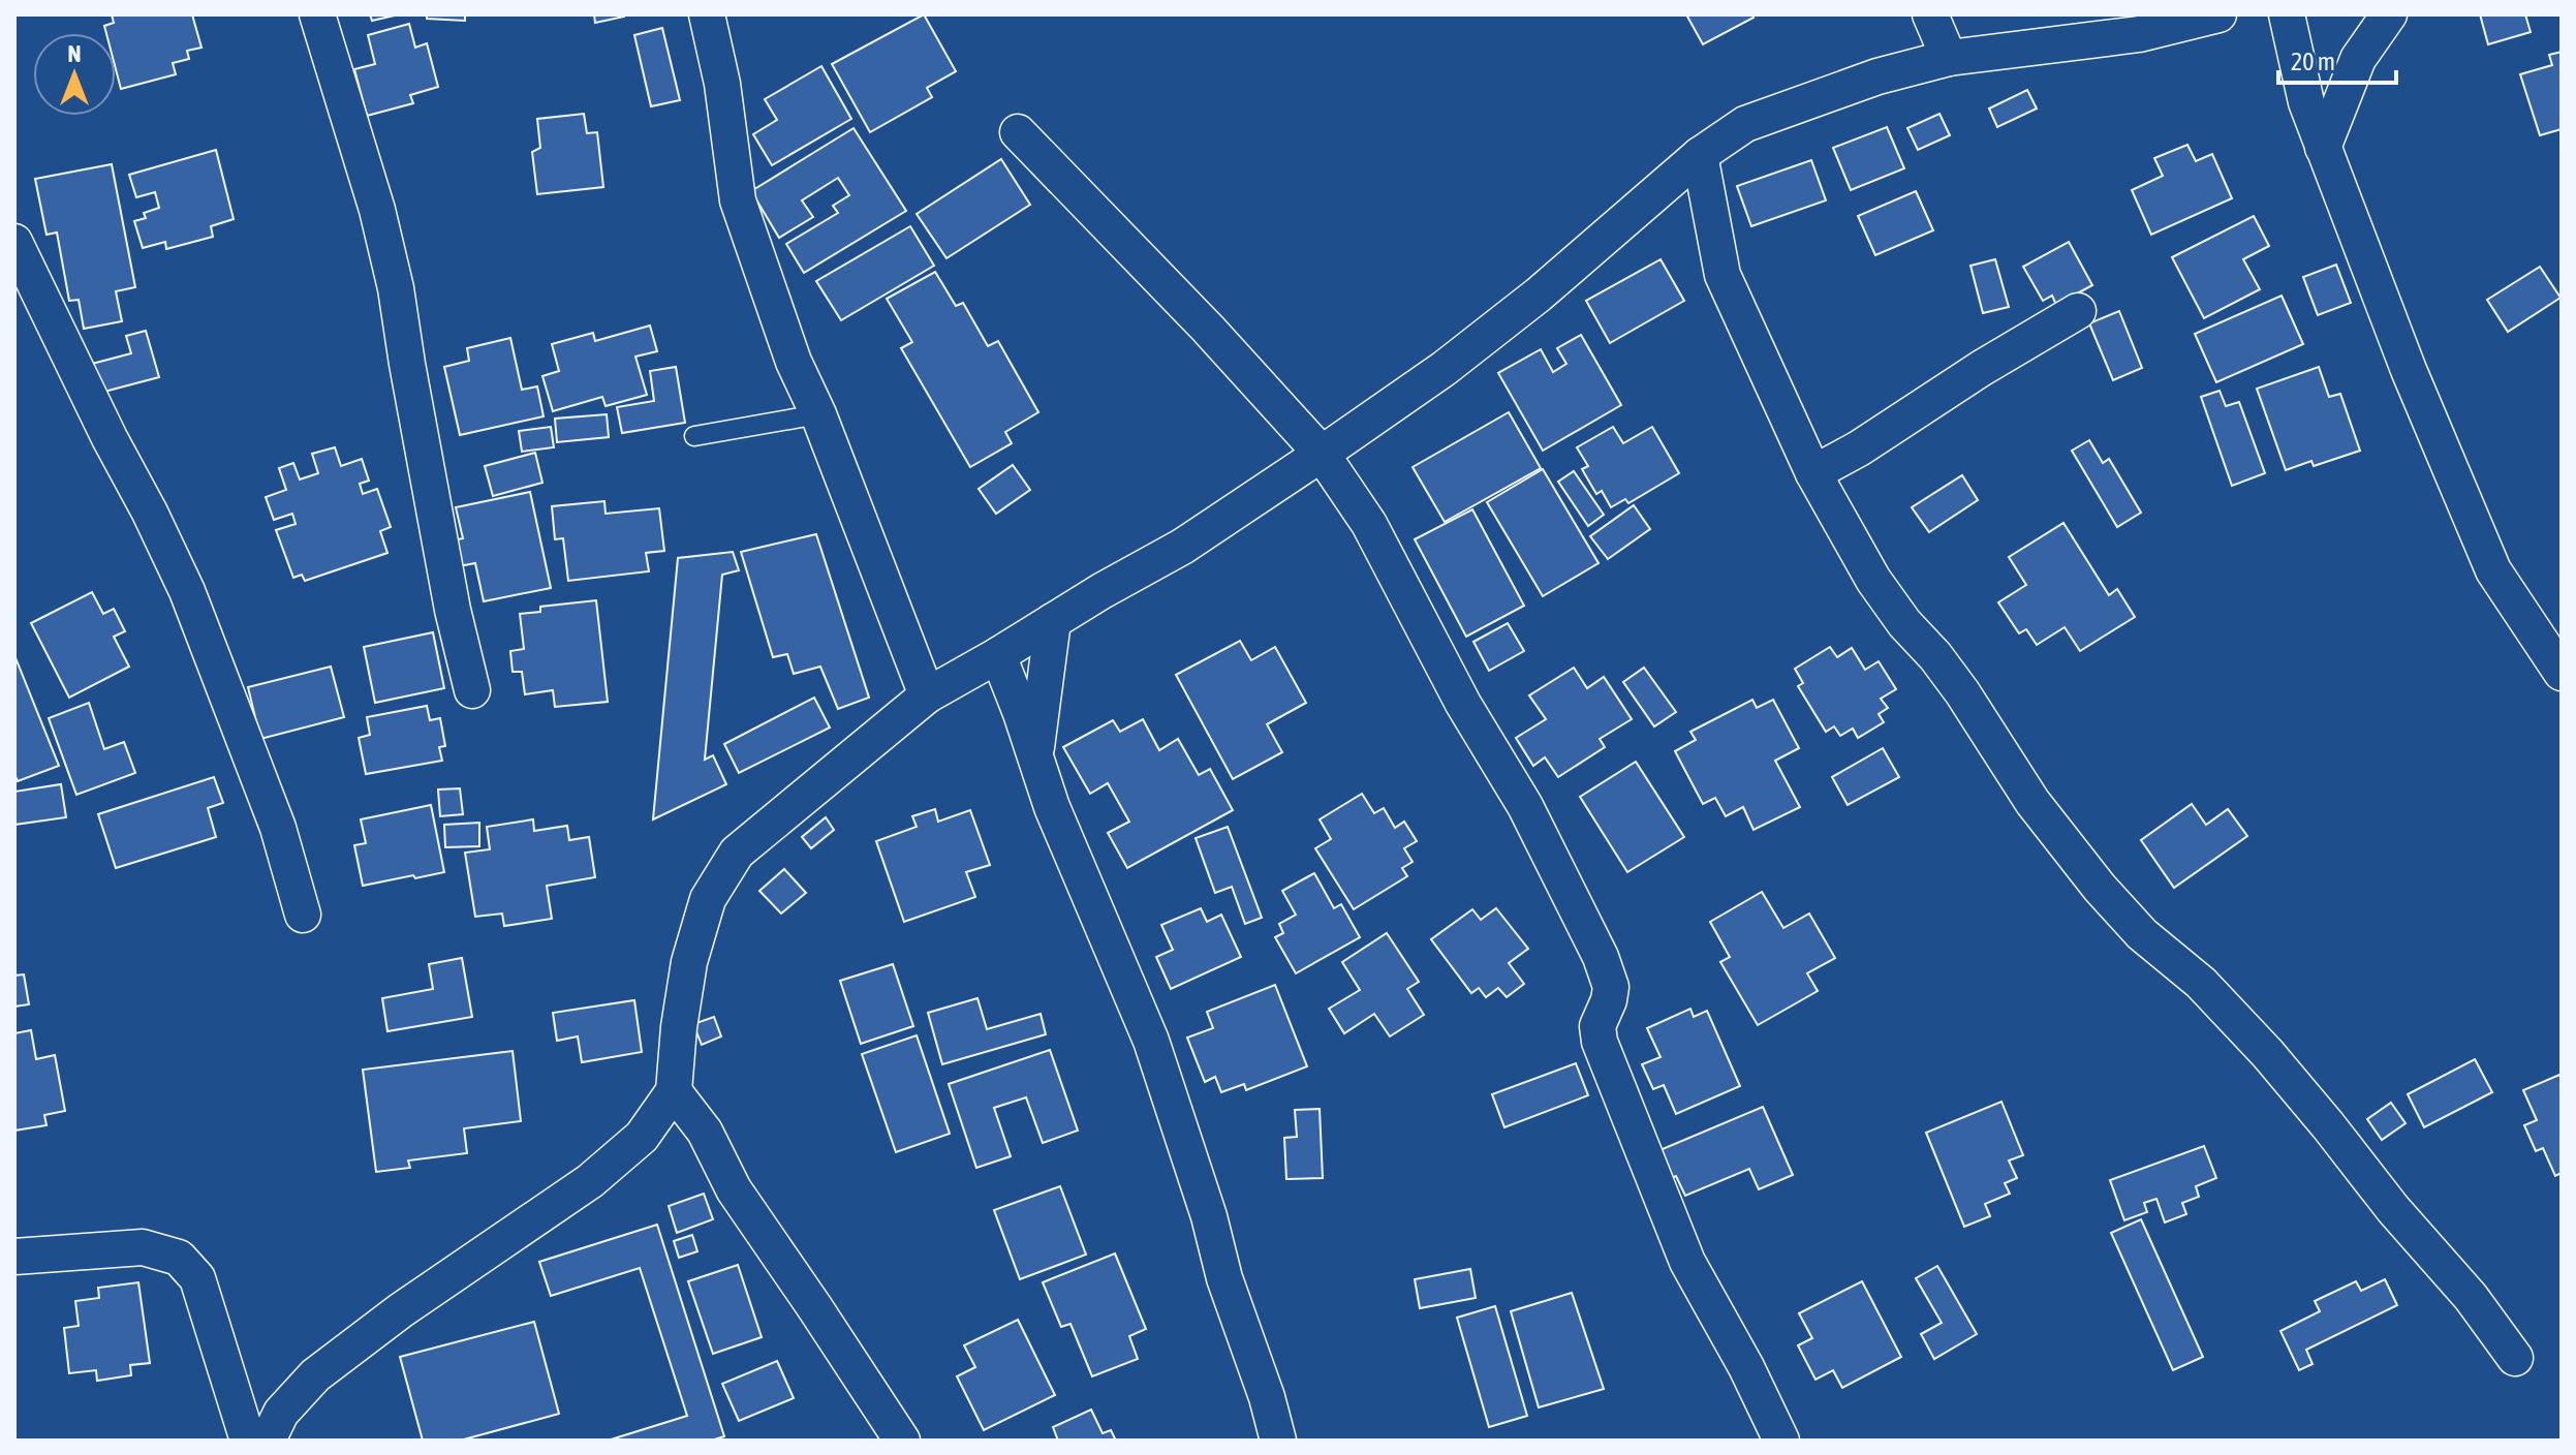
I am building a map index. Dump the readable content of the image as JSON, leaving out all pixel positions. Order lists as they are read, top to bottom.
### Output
{
  "scale_bar": "20 m",
  "north": "top"
}
